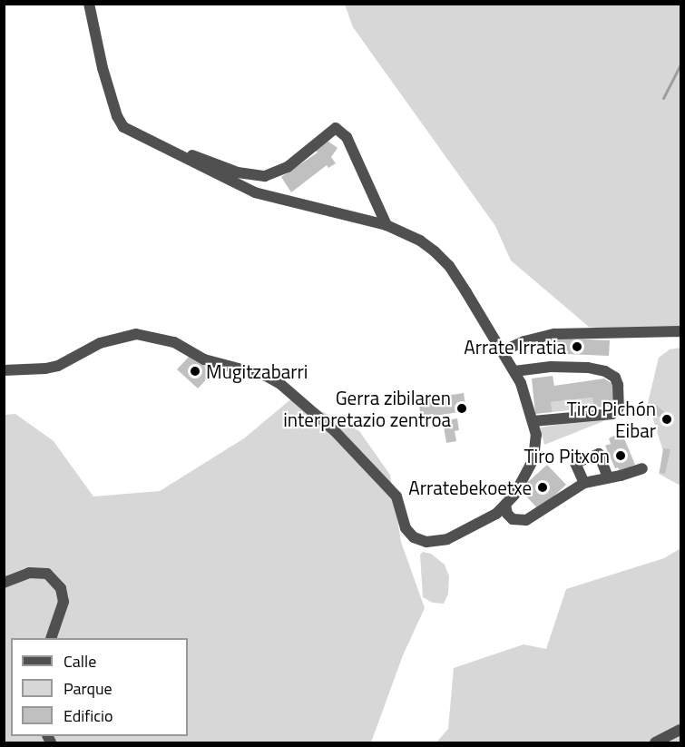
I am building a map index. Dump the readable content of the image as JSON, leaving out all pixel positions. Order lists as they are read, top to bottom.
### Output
{
  "places": [
    "Arrate Irratia",
    "Mugitzabarri",
    "Gerra zibilaren interpretazio zentroa",
    "Tiro Pichón Eibar",
    "Tiro Pitxon",
    "Arratebekoetxe"
  ],
  "legend": ["Calle", "Parque", "Edificio"]
}
